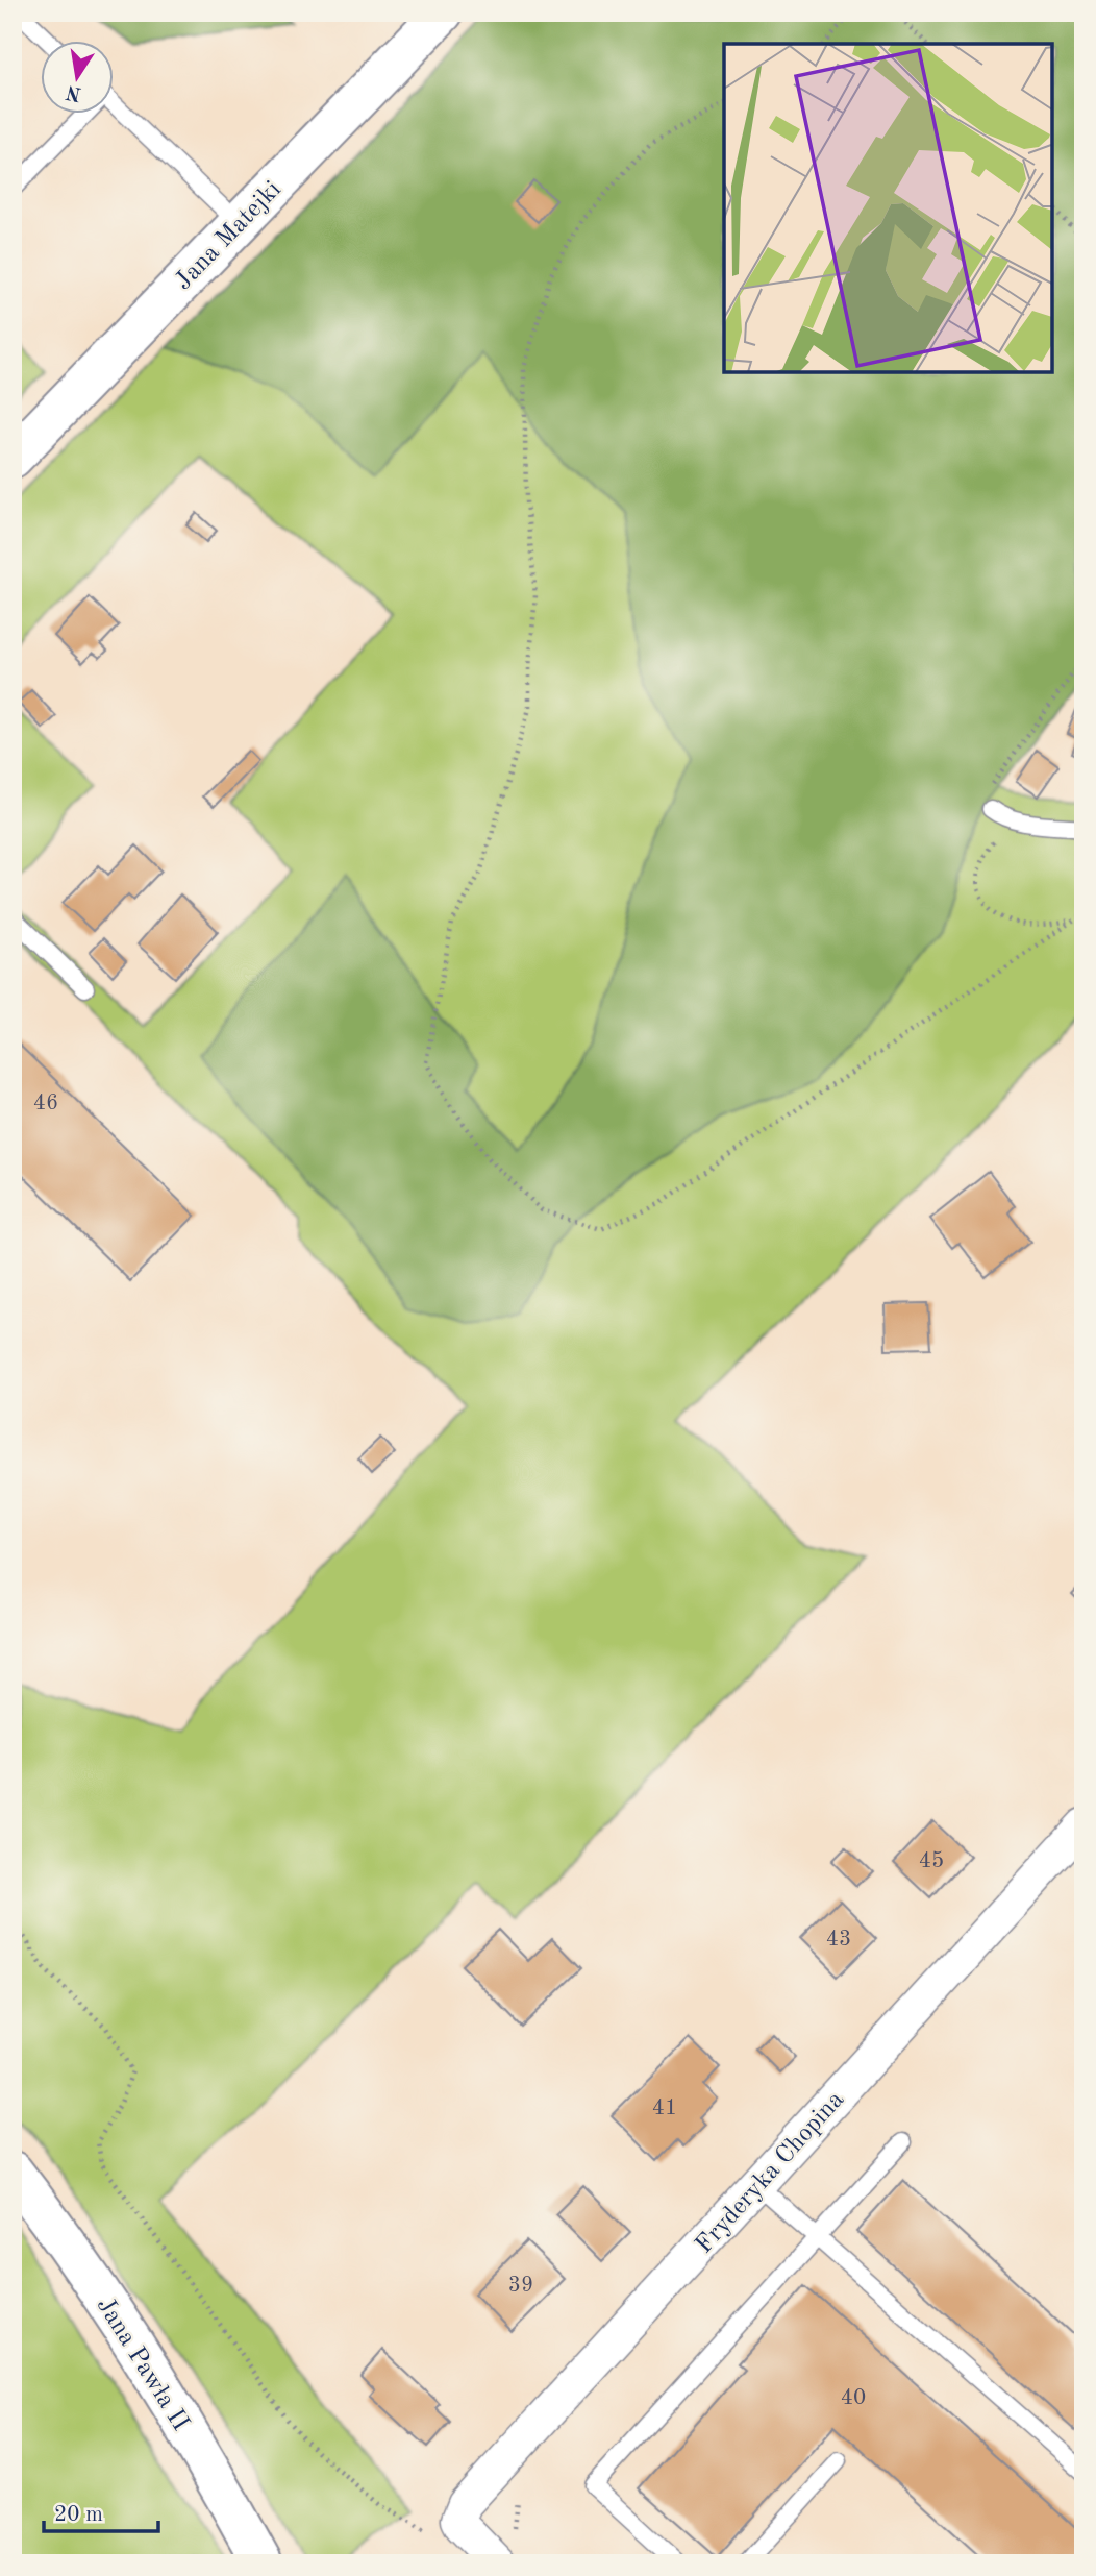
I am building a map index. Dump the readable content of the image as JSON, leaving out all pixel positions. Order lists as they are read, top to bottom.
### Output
{
  "streets": {
    "street": ["Jana Matejki", "Fryderyka Chopina", "Jana Pawła II"]
  },
  "house_numbers": [
    "46",
    "45",
    "43",
    "41",
    "39",
    "40"
  ],
  "scale_bar": "20 m",
  "north": "bottom"
}
